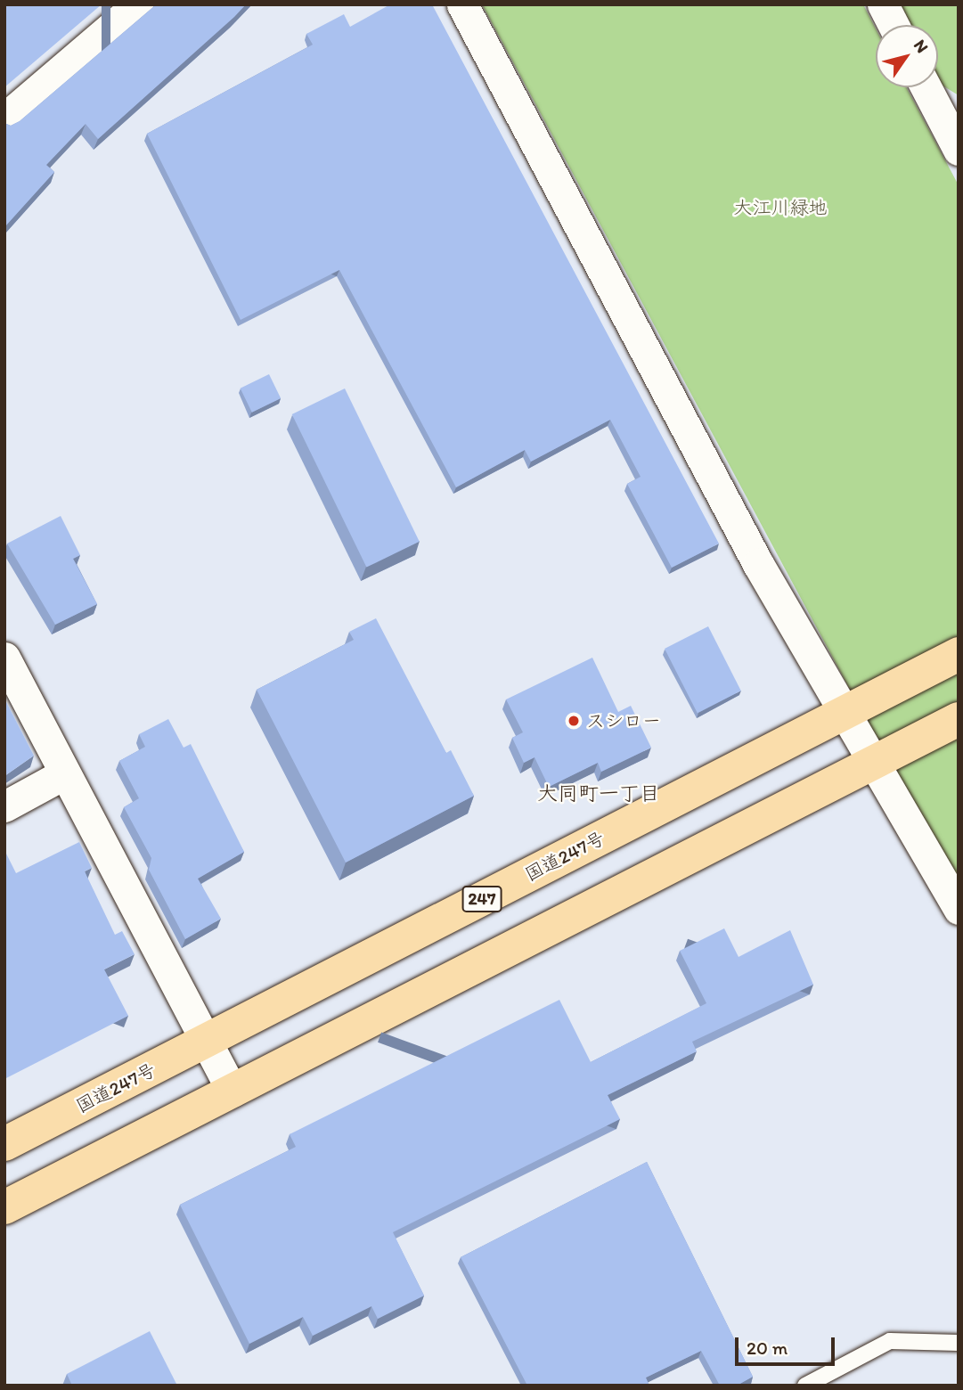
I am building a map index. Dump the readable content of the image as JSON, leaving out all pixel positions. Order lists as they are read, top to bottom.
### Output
{
  "streets": {
    "highway": ["国道247号", "247"]
  },
  "districts": ["大同町一丁目"],
  "parks": ["大江川緑地"],
  "places": ["スシロー"],
  "scale_bar": "20 m",
  "north": "top right"
}
